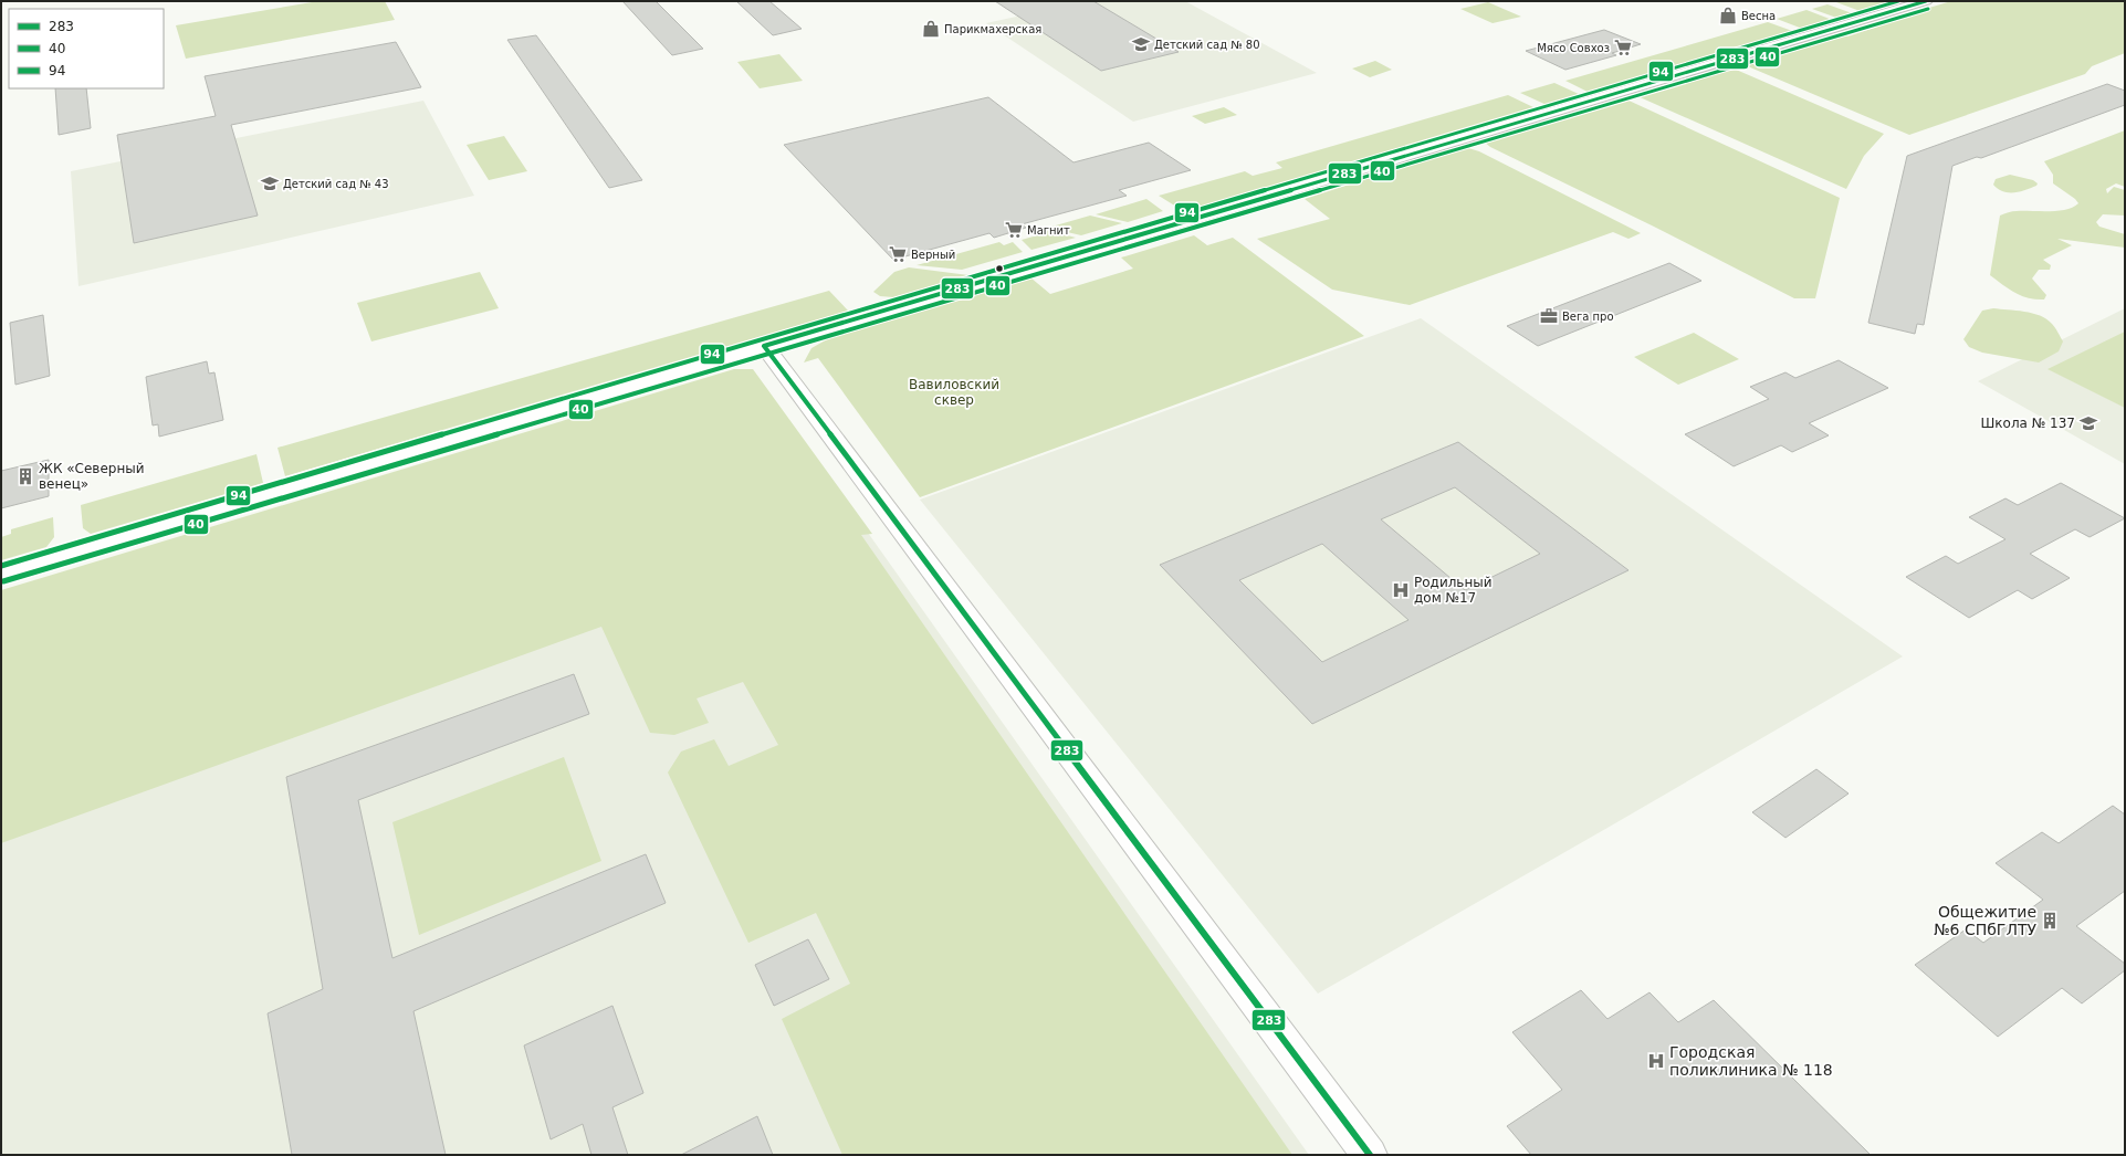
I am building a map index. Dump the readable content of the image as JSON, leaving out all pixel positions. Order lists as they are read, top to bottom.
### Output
{
  "parks": ["Вавиловский сквер"],
  "places": {
    "shop": ["Весна", "Парикмахерская"],
    "school or university": ["Детский сад № 80", "Детский сад № 43", "Школа № 137"],
    "supermarket": ["Мясо Совхоз", "Магнит", "Верный"],
    "office": ["Вега про"],
    "building": ["ЖК «Северный венец»", "Общежитие №6 СПбГЛТУ"],
    "hospital": ["Родильный дом №17", "Городская поликлиника № 118"]
  },
  "lines": ["transit line 283", "transit line 94", "transit line 40"],
  "legend": ["283", "40", "94"]
}
